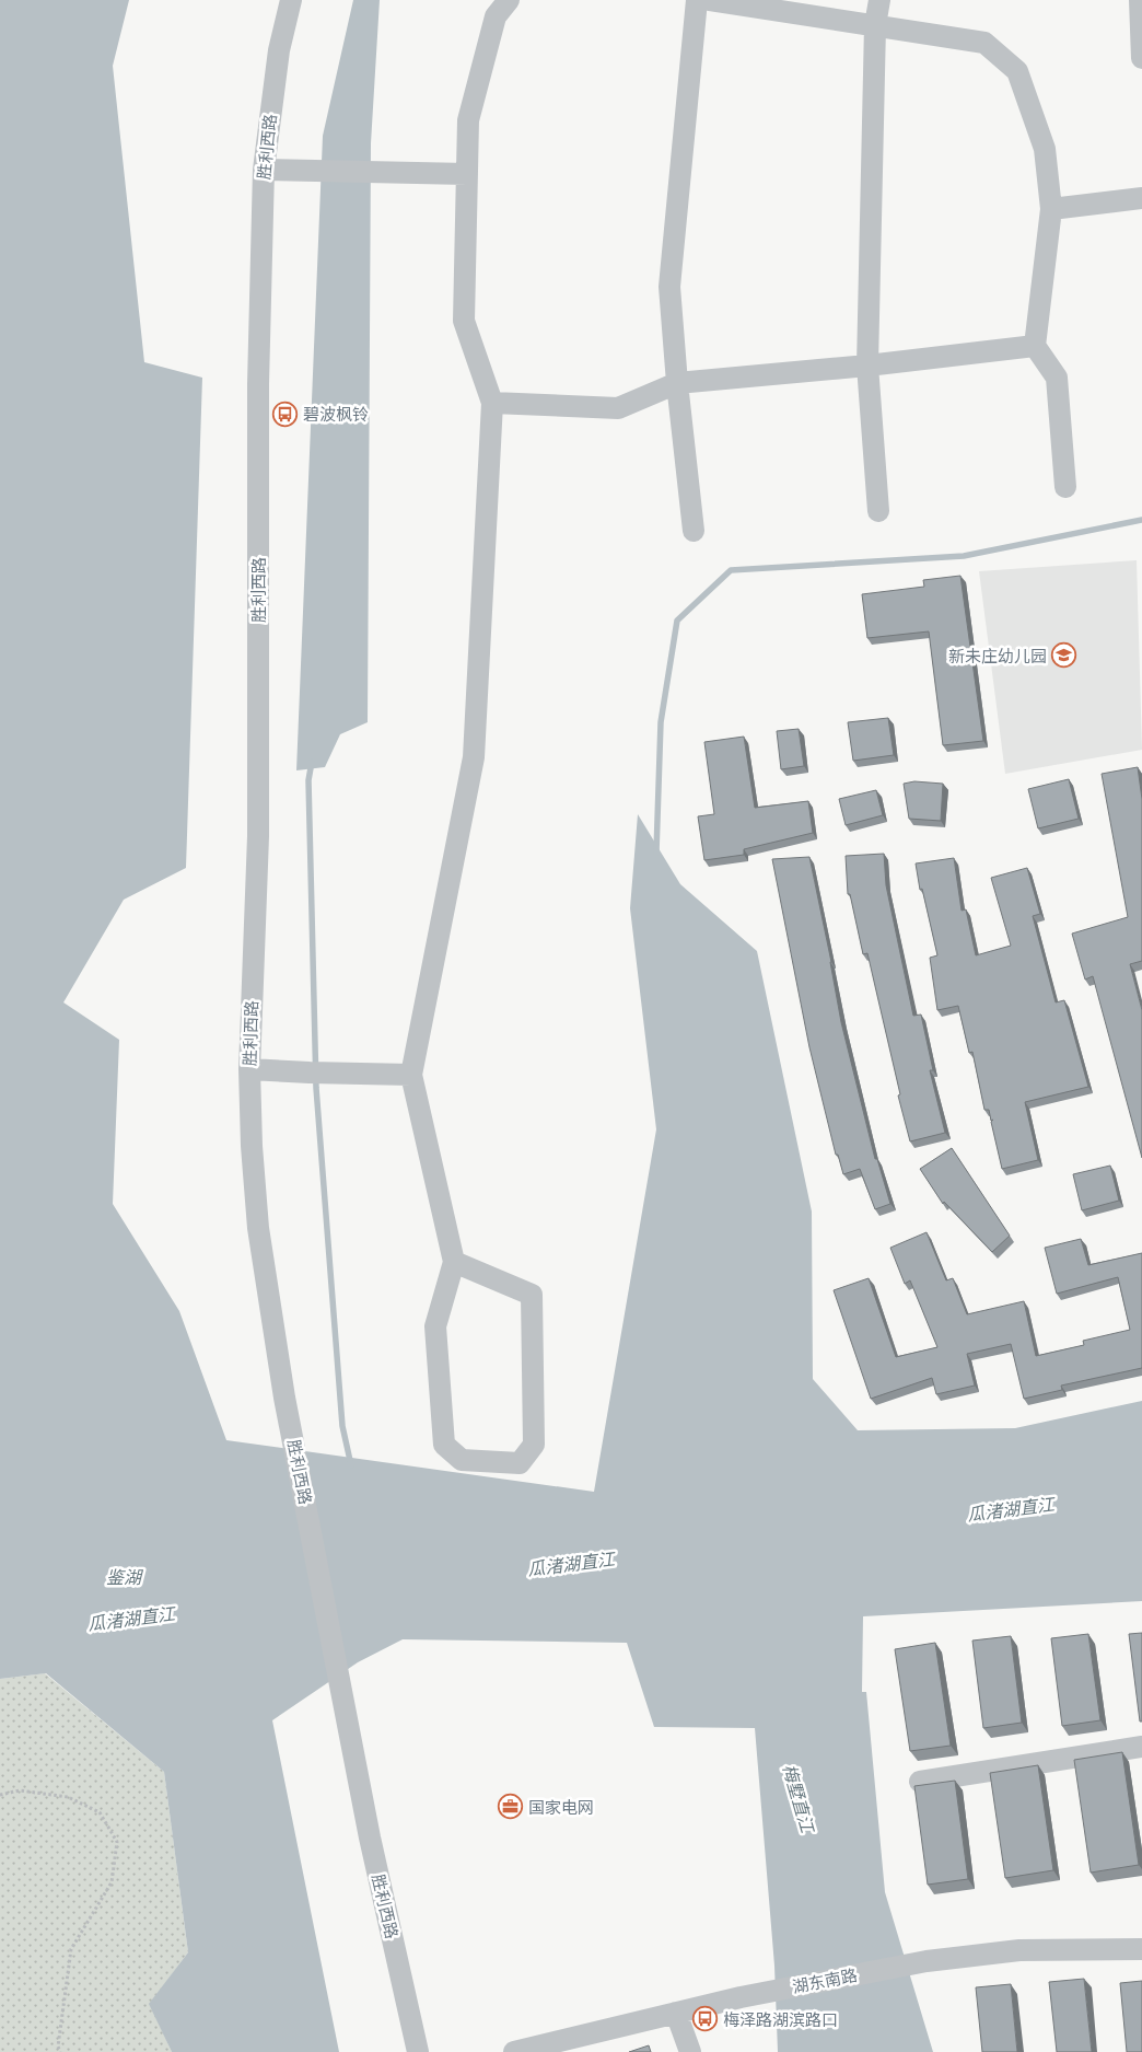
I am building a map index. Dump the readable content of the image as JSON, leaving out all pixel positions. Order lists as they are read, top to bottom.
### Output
{
  "streets": {
    "street": ["胜利西路", "湖东南路"]
  },
  "water": ["瓜渚湖直江", "鉴湖", "梅墅直江"],
  "places": {
    "bus stop": ["碧波枫铃", "梅泽路湖滨路口"],
    "school or university": ["新未庄幼儿园"],
    "office": ["国家电网"]
  }
}
